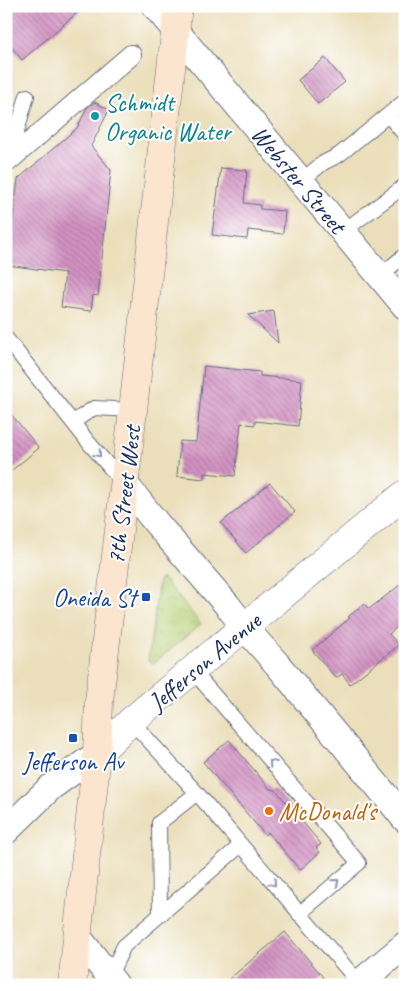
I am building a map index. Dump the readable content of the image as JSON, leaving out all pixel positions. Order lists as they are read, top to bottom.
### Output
{
  "streets": {
    "main road": ["7th Street West"],
    "street": ["Webster Street", "Jefferson Avenue"]
  },
  "crossings": [
    ["Webster Street", "7th Street West"],
    ["7th Street West", "Jefferson Avenue"]
  ],
  "places": {
    "other": ["Schmidt Organic Water", "McDonald's"],
    "transit": ["Oneida St", "Jefferson Av"]
  }
}
